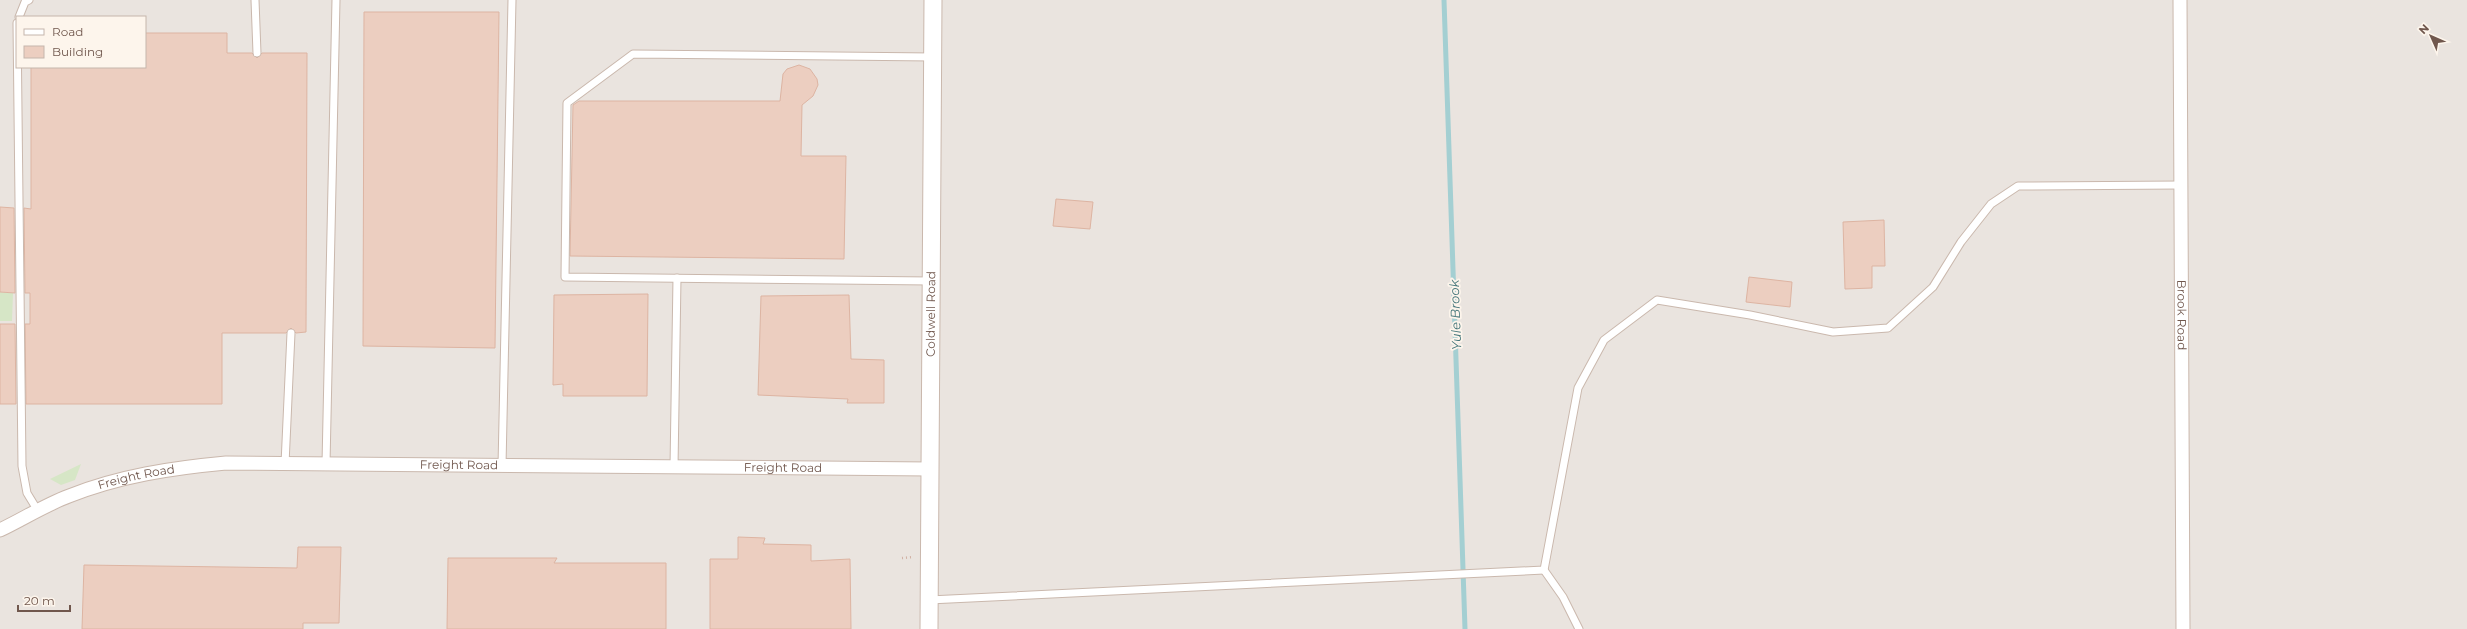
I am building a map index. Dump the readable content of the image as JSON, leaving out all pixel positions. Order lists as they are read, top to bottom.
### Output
{
  "streets": {
    "street": ["Coldwell Road", "Brook Road", "Freight Road"]
  },
  "crossings": [
    ["Coldwell Road", "Freight Road"]
  ],
  "water": ["Yule Brook"],
  "legend": ["Road", "Building"],
  "scale_bar": "20 m",
  "north": "top left"
}
